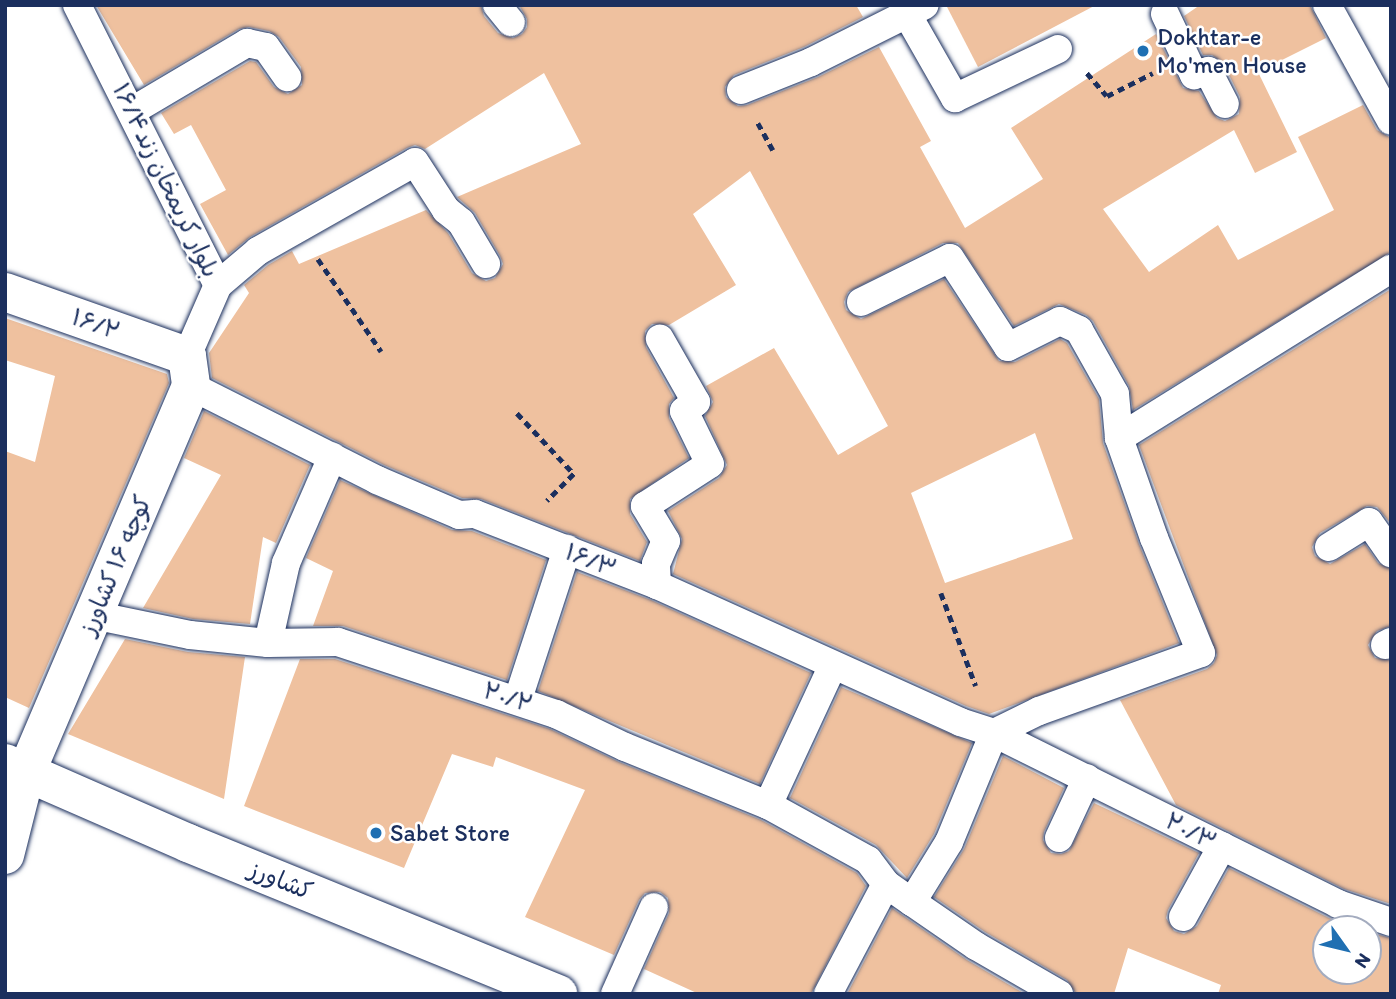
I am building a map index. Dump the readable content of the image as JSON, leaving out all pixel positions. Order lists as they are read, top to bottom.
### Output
{
  "streets": {
    "street": ["۱۶/۲", "کوچه ۱۶ کشاورز", "کشاورز"],
    "lane": [
      "بلوار کریمخان زند۱۶/۴",
      "۱۶/۳",
      "۲۰/۲",
      "۲۰/۳"
    ]
  },
  "crossings": [
    ["بلوار کریمخان زند۱۶/۴", "۱۶/۲"],
    ["بلوار کریمخان زند۱۶/۴", "۱۶/۳"],
    ["بلوار کریمخان زند۱۶/۴", "کوچه ۱۶ کشاورز"],
    ["۱۶/۲", "۱۶/۳"],
    ["۱۶/۲", "کوچه ۱۶ کشاورز"],
    ["۱۶/۳", "کوچه ۱۶ کشاورز"],
    ["۱۶/۳", "۲۰/۳"],
    ["کوچه ۱۶ کشاورز", "۲۰/۲"],
    ["کوچه ۱۶ کشاورز", "کشاورز"]
  ],
  "places": ["Dokhtar-e Mo'men House", "Sabet Store"],
  "north": "bottom right"
}
